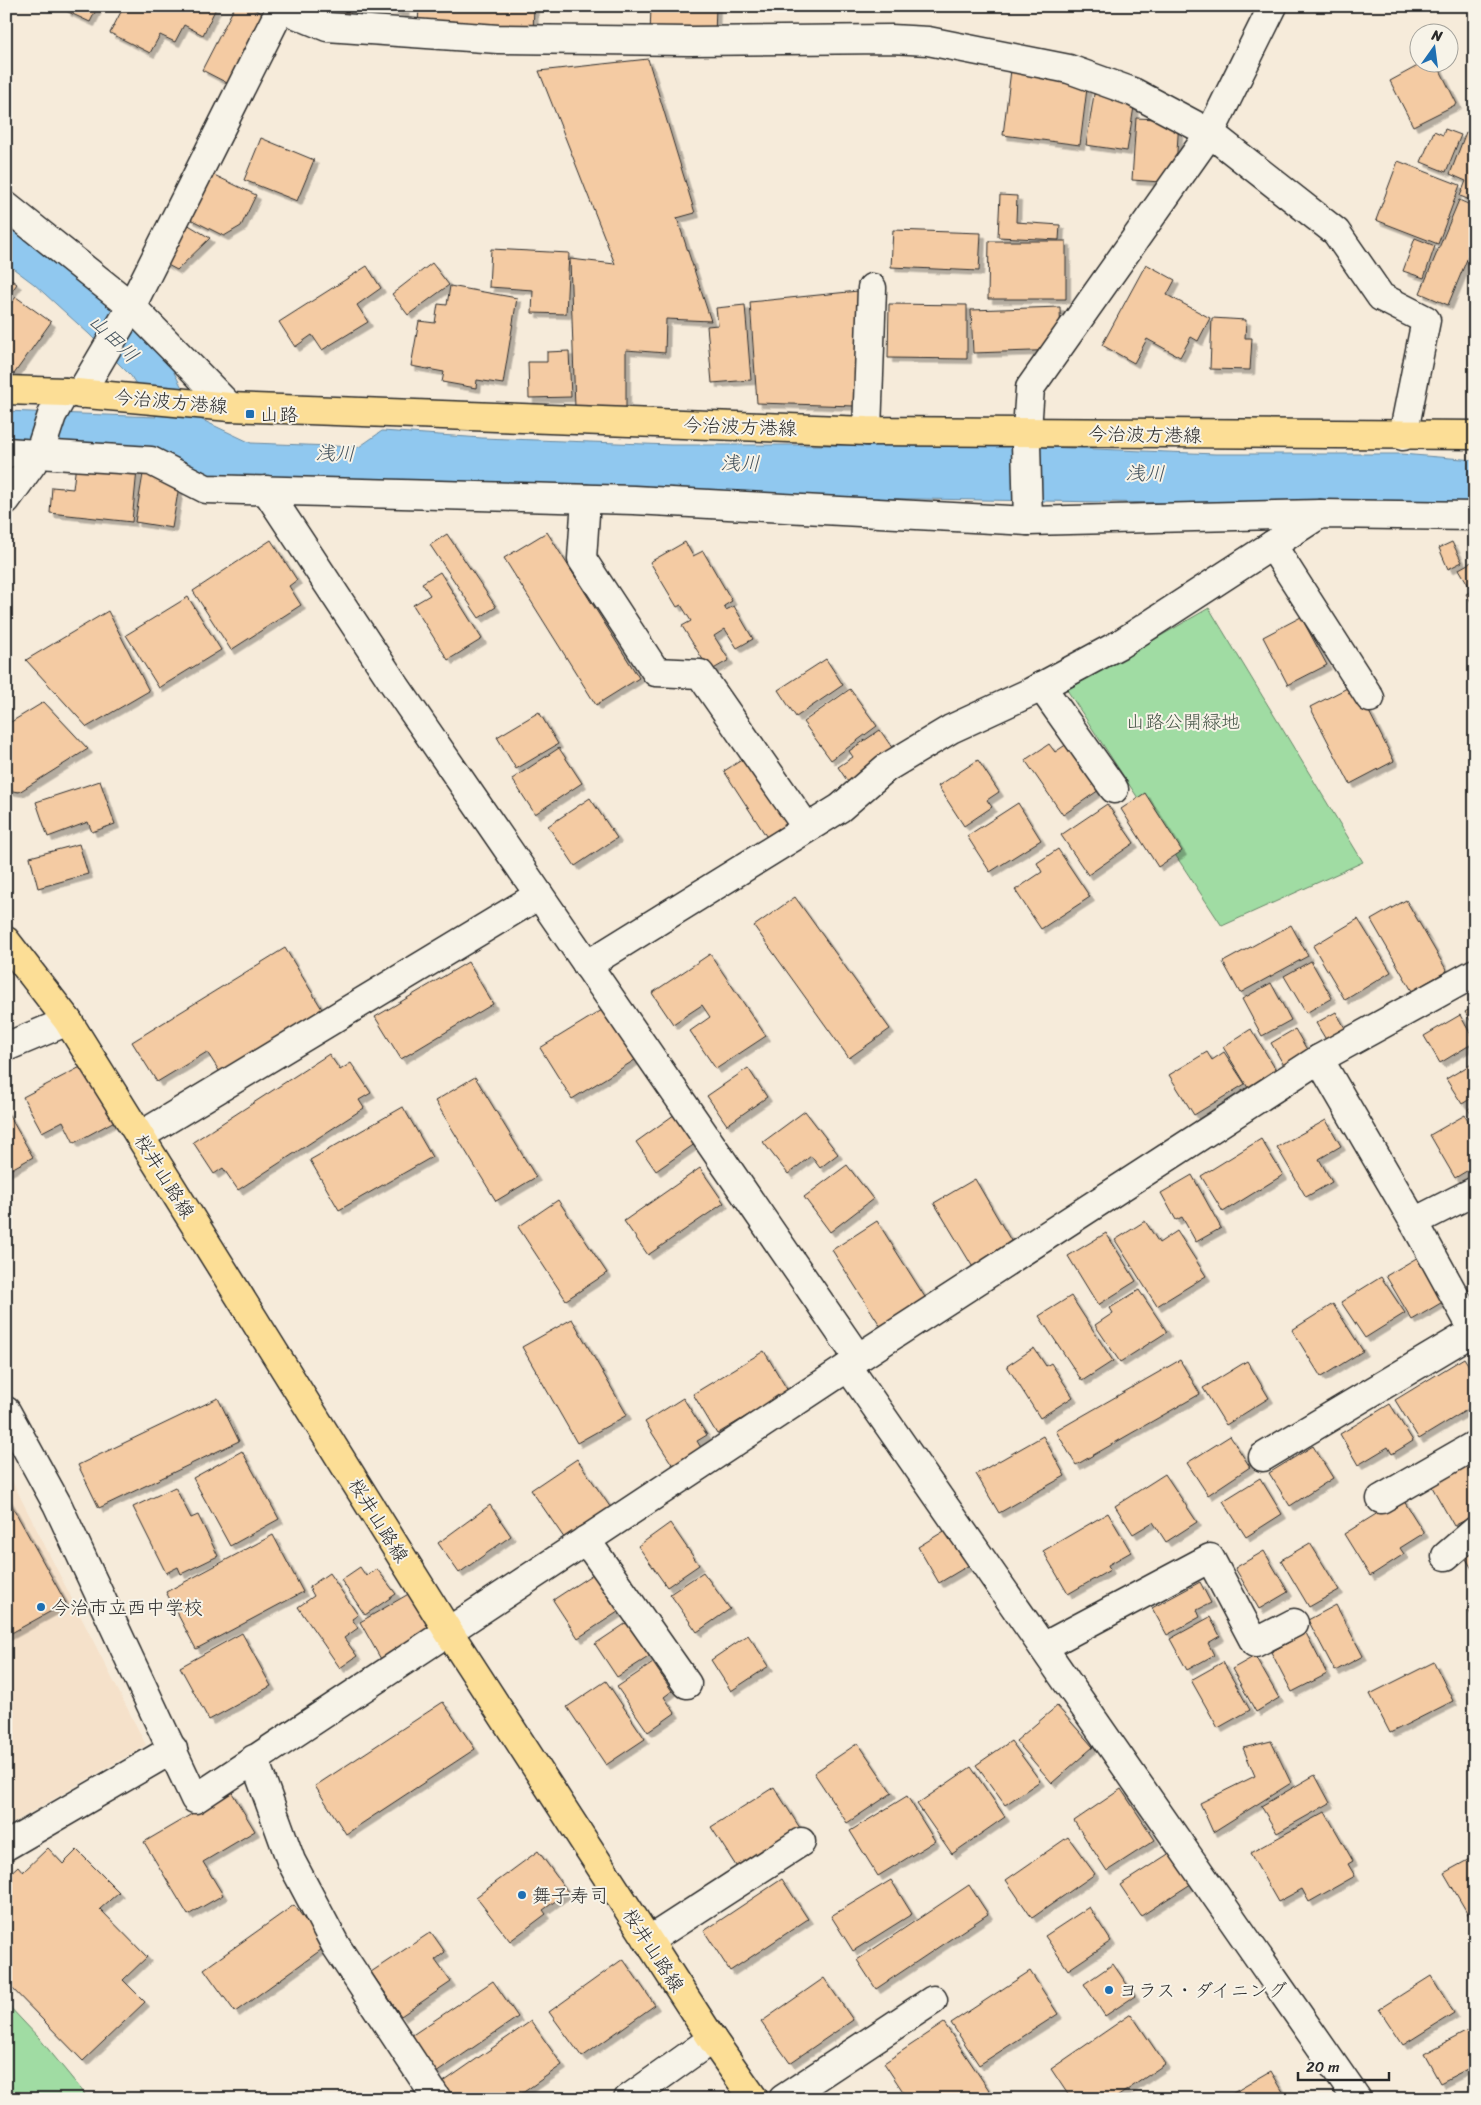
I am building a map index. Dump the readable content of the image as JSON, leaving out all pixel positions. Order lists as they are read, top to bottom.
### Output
{
  "streets": {
    "main road": ["今治波方港線", "桜井山路線"]
  },
  "water": ["山田川", "浅川"],
  "parks": ["山路公開緑地"],
  "places": {
    "transit": ["山路"],
    "other": ["今治市立西中学校", "舞子寿司", "ヨラス・ダイニング"]
  },
  "scale_bar": "20 m",
  "north": "top"
}
